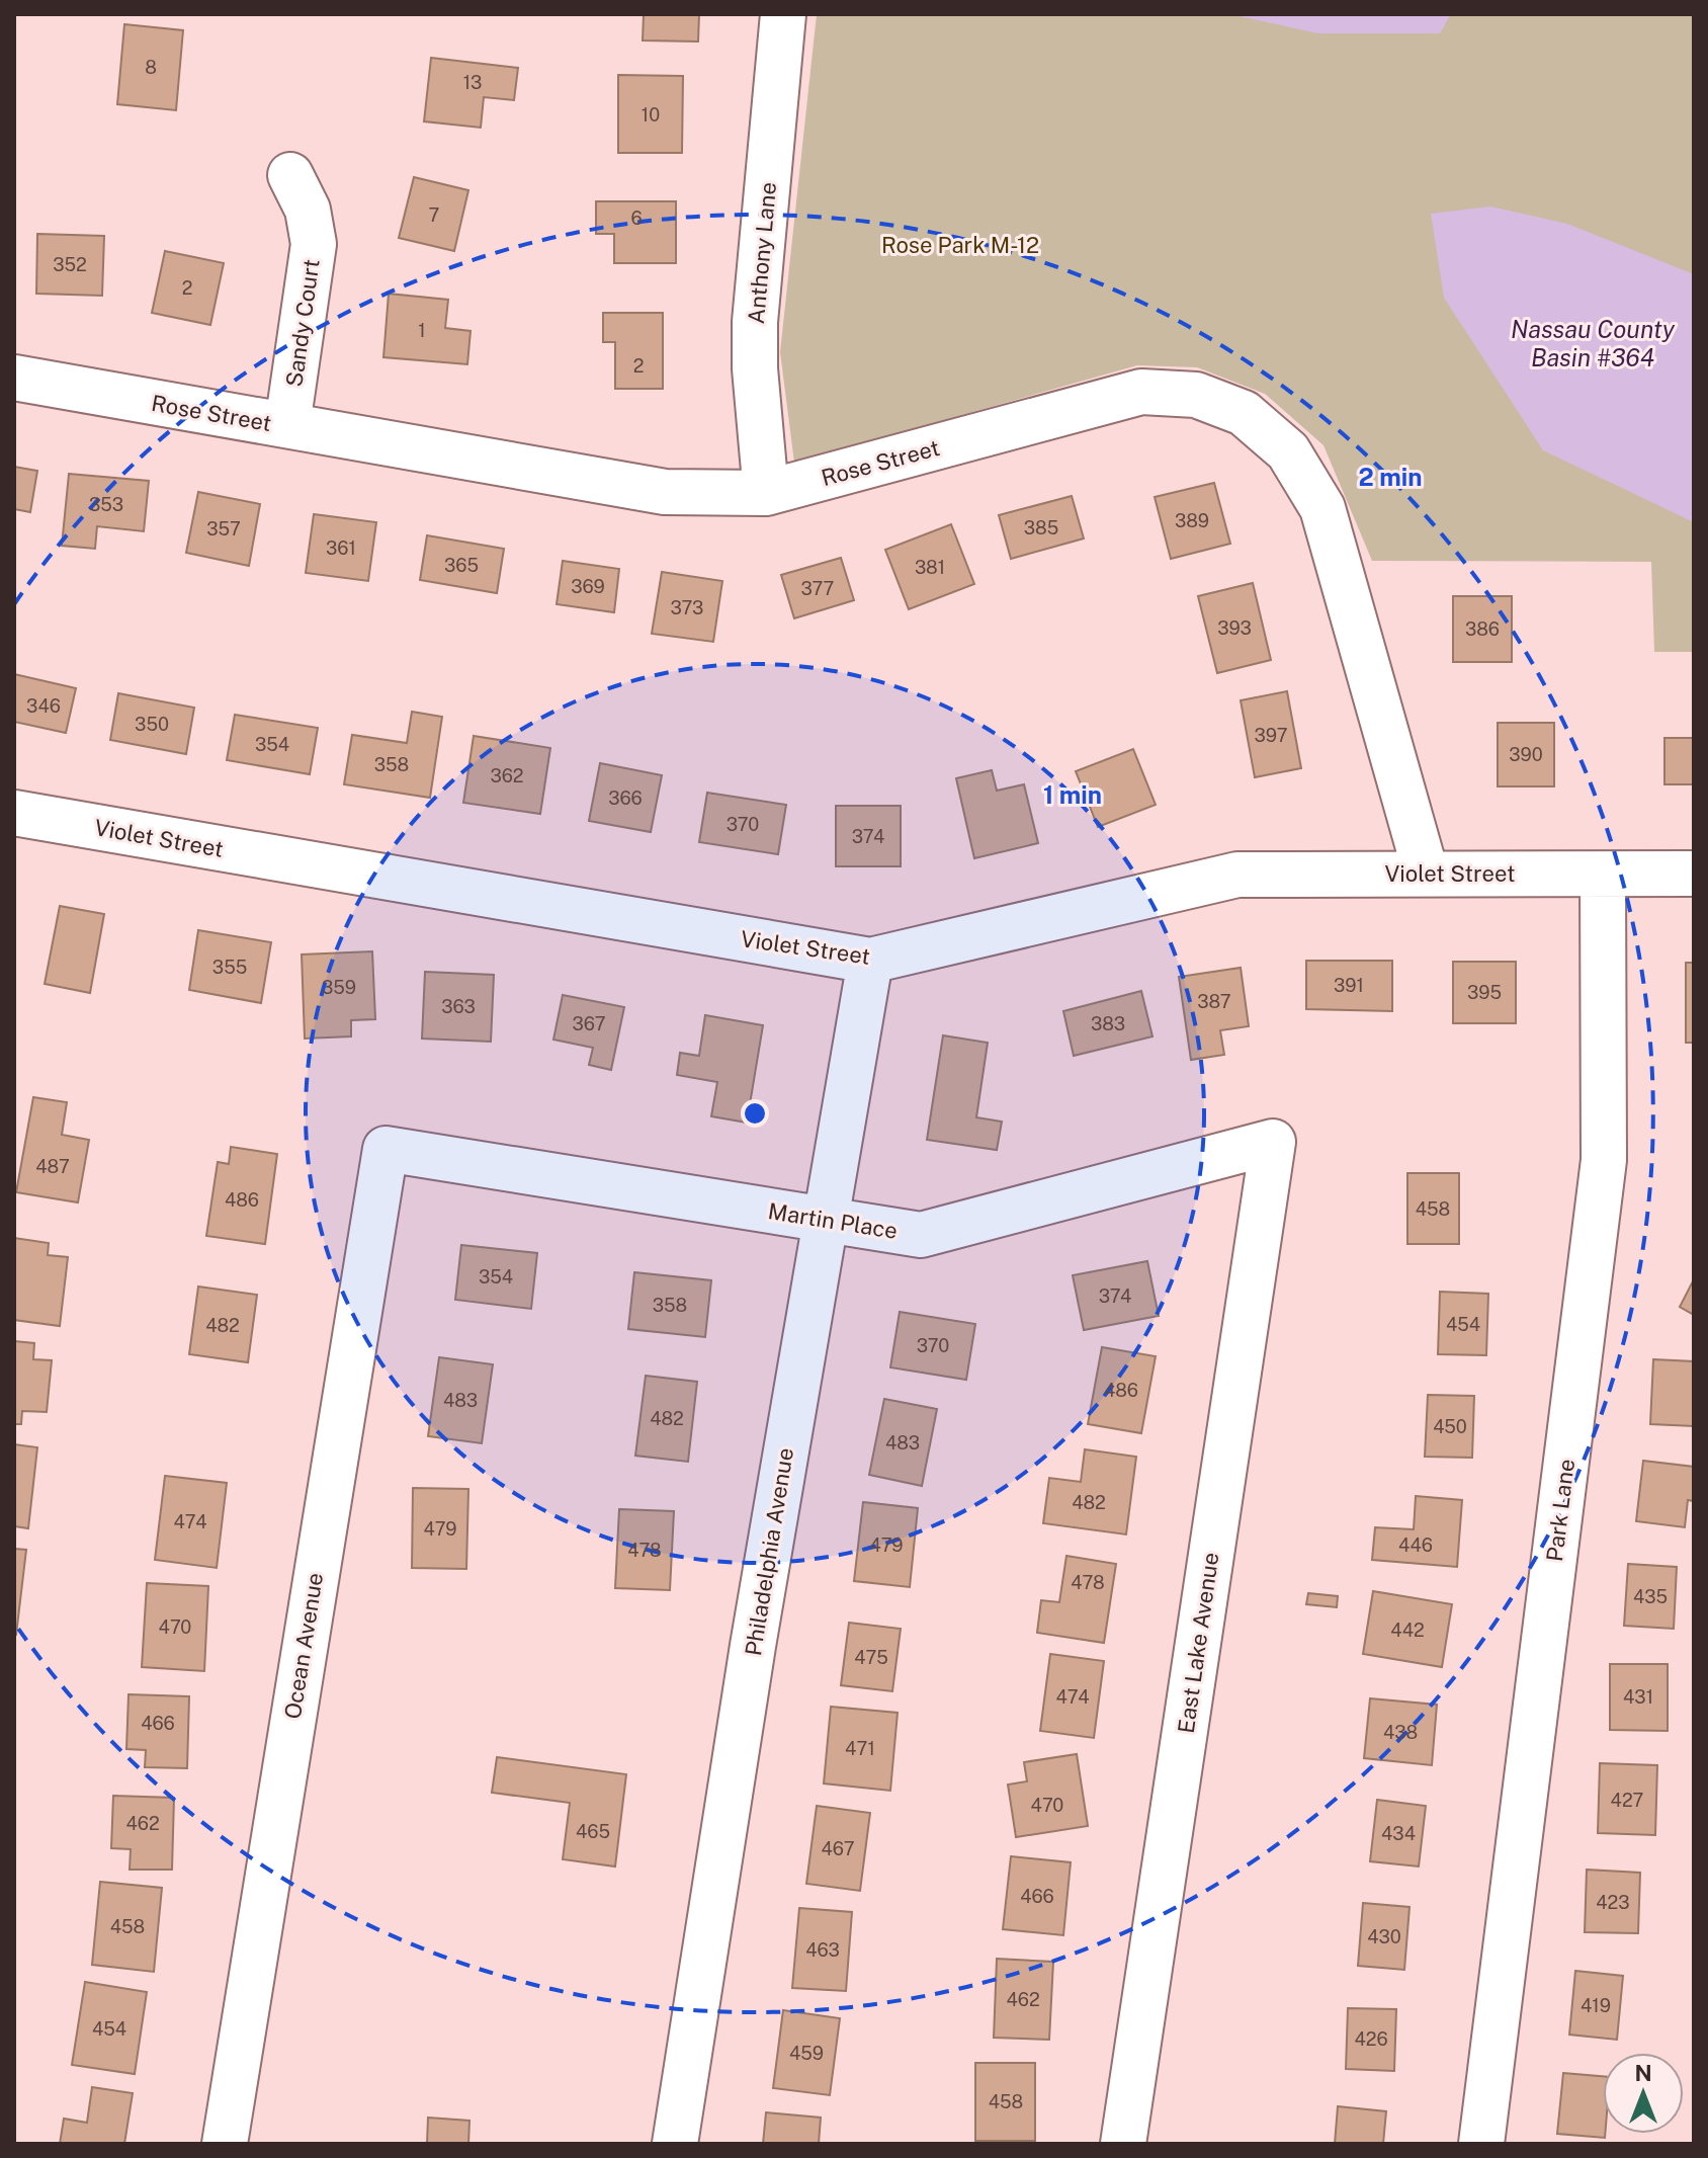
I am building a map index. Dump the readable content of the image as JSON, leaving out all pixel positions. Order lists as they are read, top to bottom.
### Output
{
  "streets": {
    "street": [
      "Anthony Lane",
      "Sandy Court",
      "Rose Street",
      "Violet Street",
      "Martin Place",
      "Park Lane",
      "Philadelphia Avenue",
      "East Lake Avenue",
      "Ocean Avenue"
    ]
  },
  "crossings": [
    ["Anthony Lane", "Rose Street"],
    ["Sandy Court", "Rose Street"],
    ["Rose Street", "Violet Street"],
    ["Violet Street", "Park Lane"],
    ["Violet Street", "Philadelphia Avenue"],
    ["Martin Place", "Philadelphia Avenue"],
    ["Martin Place", "East Lake Avenue"],
    ["Martin Place", "Ocean Avenue"]
  ],
  "water": ["Nassau County Basin #364"],
  "parks": ["Rose Park M-12"],
  "house_numbers": [
    "8",
    "13",
    "10",
    "7",
    "6",
    "352",
    "2",
    "1",
    "2",
    "353",
    "389",
    "385",
    "357",
    "361",
    "365",
    "381",
    "369",
    "377",
    "373",
    "393",
    "386",
    "346",
    "350",
    "397",
    "354",
    "390",
    "358",
    "362",
    "366",
    "370",
    "374",
    "355",
    "391",
    "359",
    "395",
    "387",
    "363",
    "367",
    "383",
    "487",
    "486",
    "458",
    "354",
    "374",
    "358",
    "454",
    "482",
    "370",
    "486",
    "483",
    "482",
    "450",
    "483",
    "482",
    "474",
    "479",
    "479",
    "446",
    "478",
    "478",
    "435",
    "470",
    "442",
    "475",
    "474",
    "431",
    "466",
    "438",
    "471",
    "427",
    "470",
    "462",
    "465",
    "434",
    "467",
    "466",
    "423",
    "458",
    "430",
    "463",
    "462",
    "419",
    "454",
    "426",
    "459",
    "458"
  ],
  "north": "top",
  "rings": ["2 min", "1 min"]
}
